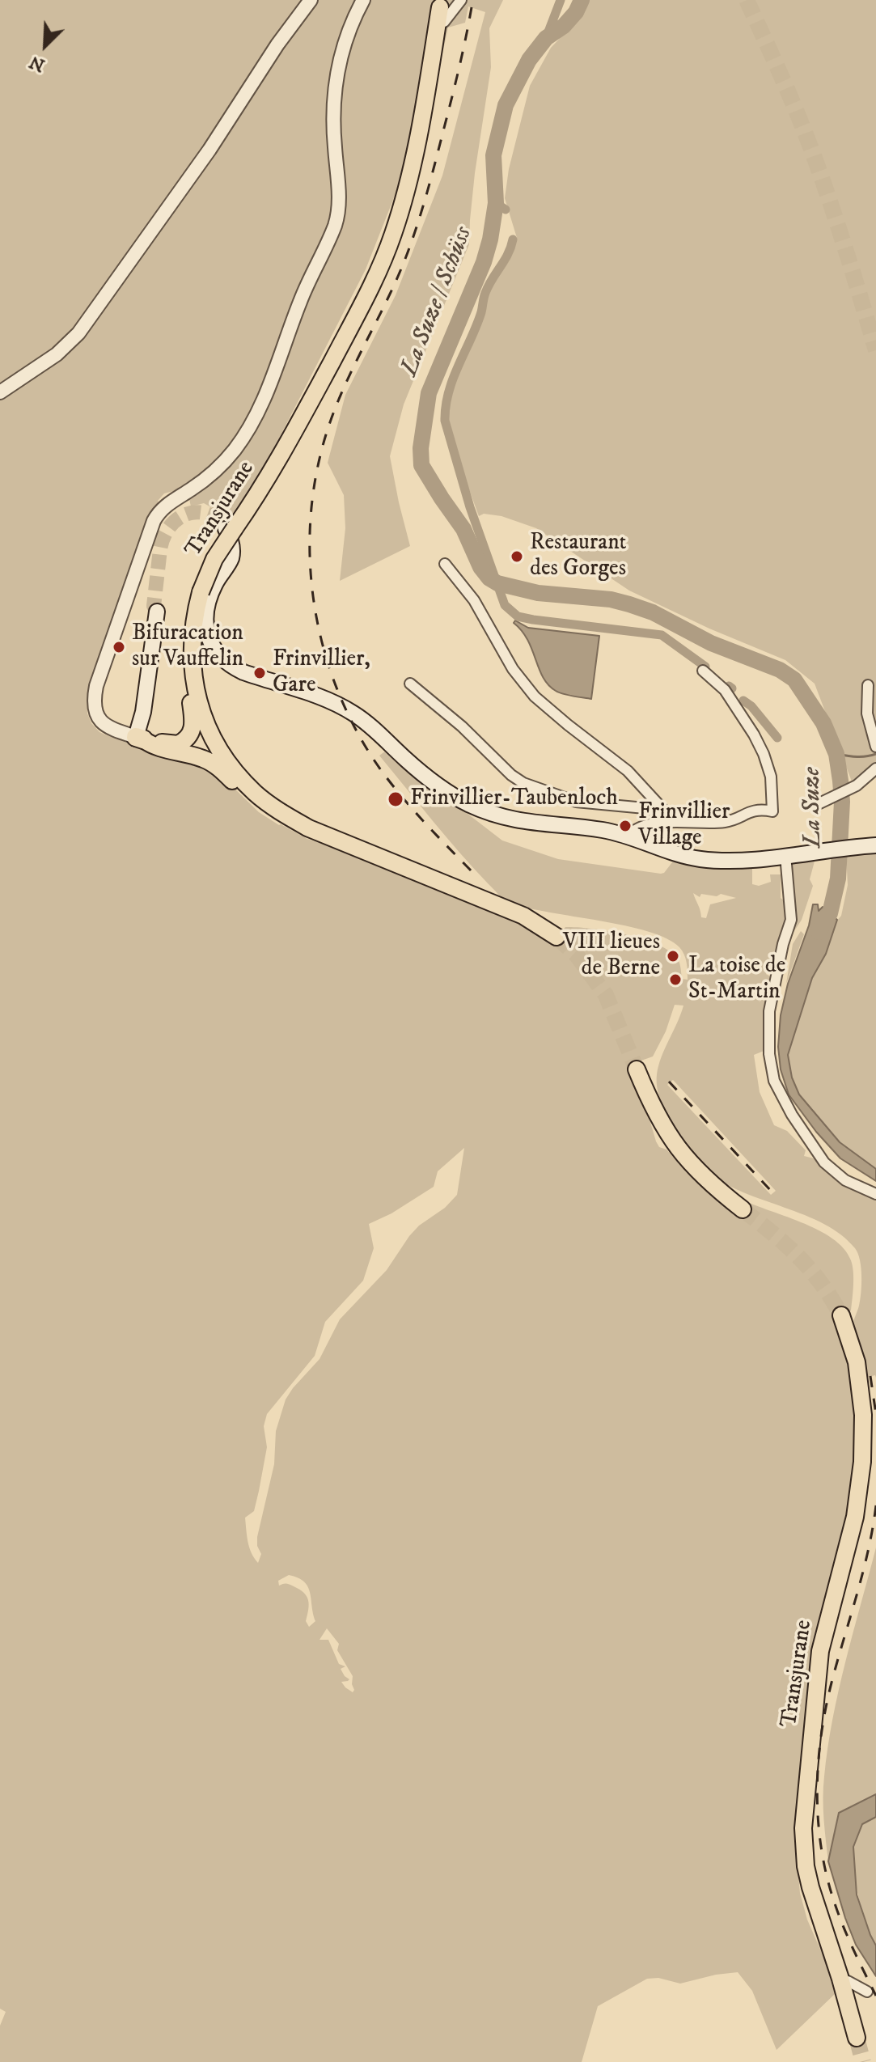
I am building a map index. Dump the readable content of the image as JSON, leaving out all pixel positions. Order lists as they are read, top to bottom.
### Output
{
  "streets": {
    "main road": ["Transjurane"]
  },
  "water": ["La Suze / Schüss", "La Suze"],
  "places": [
    "Restaurant des Gorges",
    "Bifuracation sur Vauffelin",
    "Frinvillier, Gare",
    "Frinvillier-Taubenloch",
    "Frinvillier Village",
    "VIII lieues de Berne",
    "La toise de St-Martin"
  ],
  "north": "bottom left"
}
